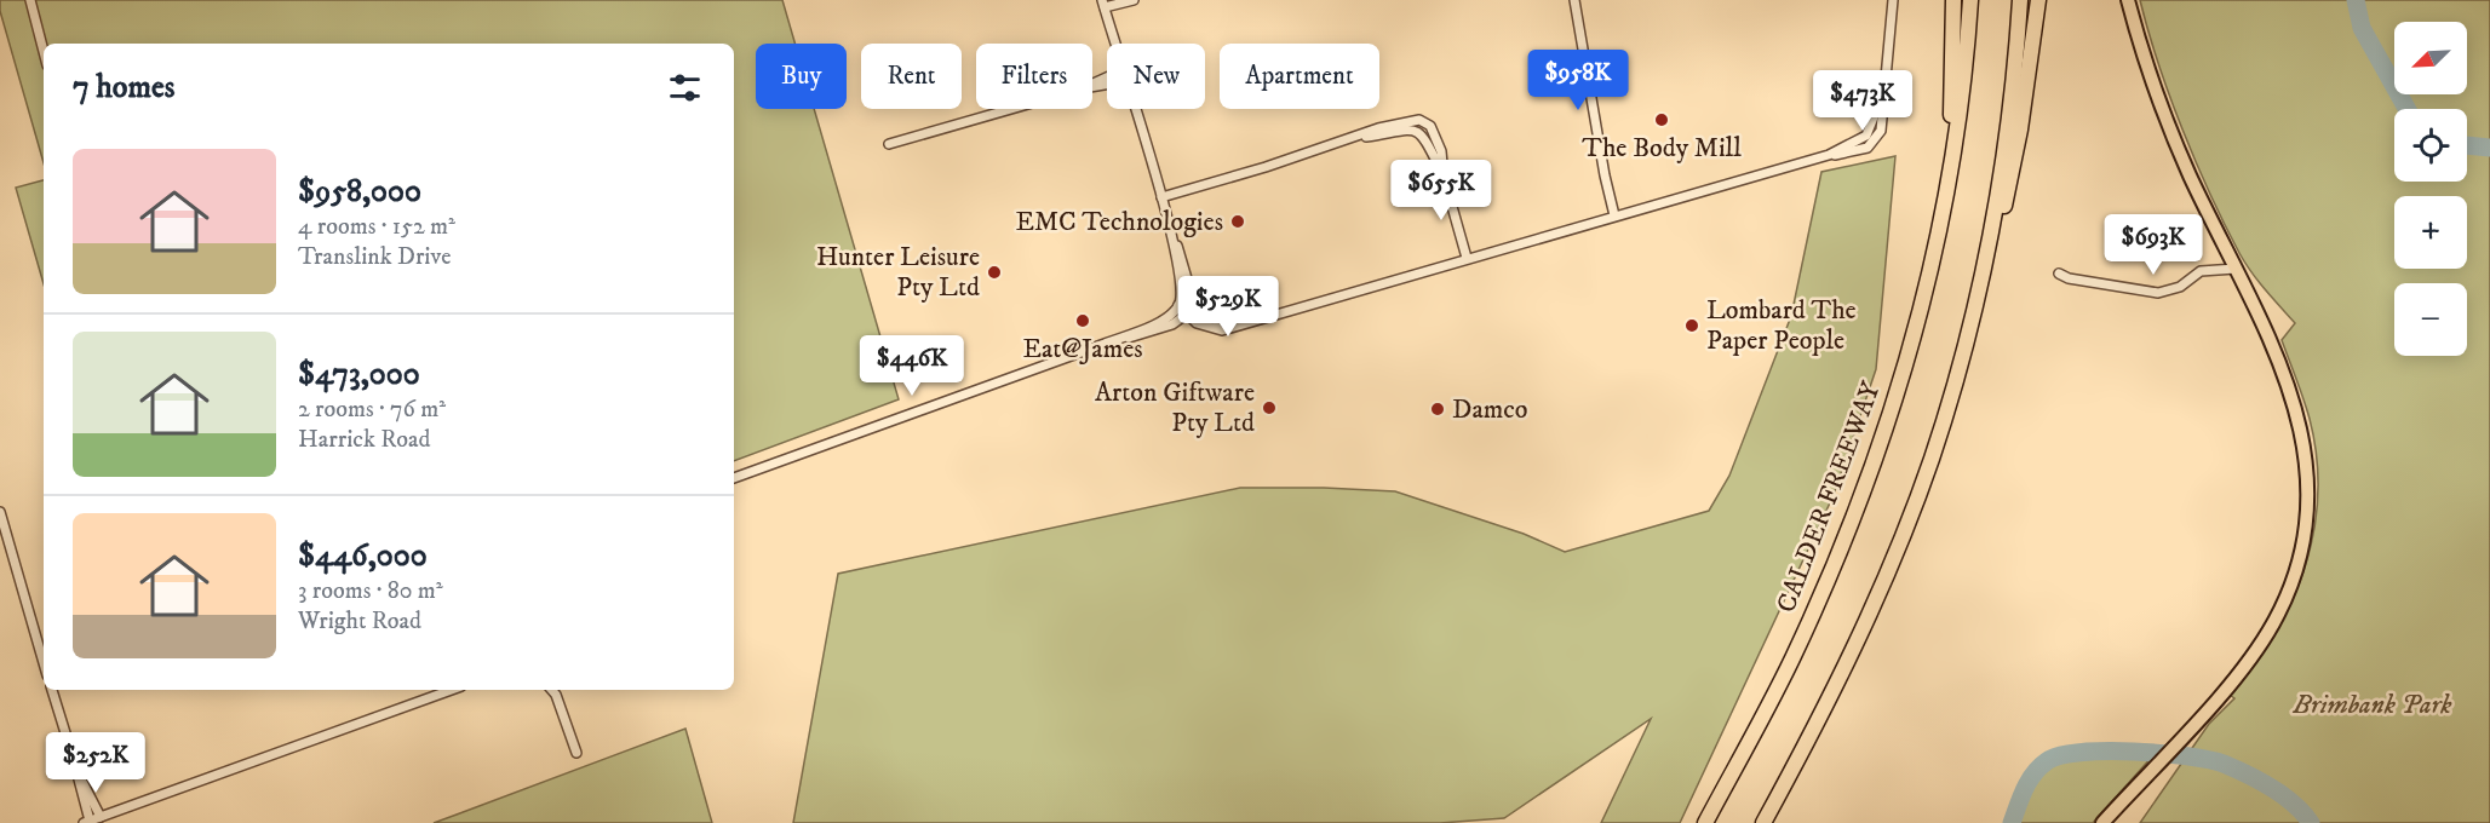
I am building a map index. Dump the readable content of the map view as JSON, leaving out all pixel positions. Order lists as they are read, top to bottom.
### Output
{
  "streets": {
    "highway": ["CALDER FREEWAY"]
  },
  "parks": ["Brimbank Park"],
  "places": [
    "The Body Mill",
    "EMC Technologies",
    "Hunter Leisure Pty Ltd",
    "Eat@James",
    "Lombard The Paper People",
    "Arton Giftware Pty Ltd",
    "Damco"
  ],
  "north": "bottom left",
  "page": {
    "map_buttons": ["+", "−"],
    "chip": [
      "Buy",
      "Rent",
      "Filters",
      "New",
      "Apartment"
    ],
    "heading": "7 homes",
    "price": [
      "$958K",
      "$473K",
      "$655K",
      "$693K",
      "$529K",
      "$446K",
      "$252K"
    ],
    "list": [
      {
        "name": "$958,000",
        "note": "4 rooms · 152 m² · Translink Drive"
      },
      {
        "name": "$473,000",
        "note": "2 rooms · 76 m² · Harrick Road"
      },
      {
        "name": "$446,000",
        "note": "3 rooms · 80 m² · Wright Road"
      }
    ]
  }
}
